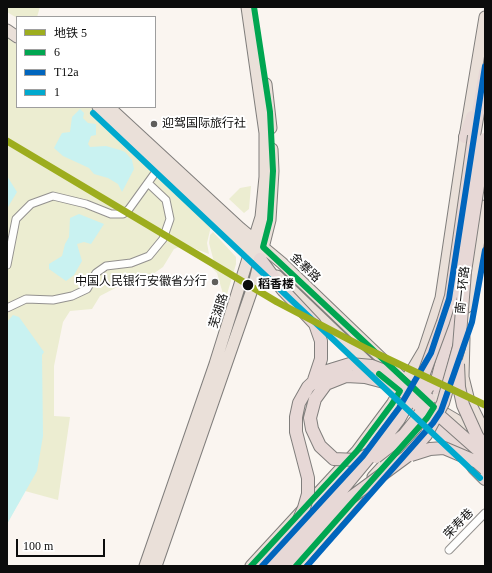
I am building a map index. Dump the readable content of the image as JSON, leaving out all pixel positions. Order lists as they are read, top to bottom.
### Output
{
  "streets": {
    "highway": ["南一环路"],
    "main road": ["金寨路", "芜湖路"],
    "street": ["荣寿巷"]
  },
  "crossings": [
    ["金寨路", "芜湖路"]
  ],
  "places": ["迎驾国际旅行社", "中国人民银行安徽省分行", "稻香楼"],
  "lines": [
    "transit line 6",
    "transit line T12a",
    "transit line 1",
    "metro line 5"
  ],
  "legend": [
    "地铁 5",
    "6",
    "T12a",
    "1"
  ],
  "scale_bar": "100 m"
}
